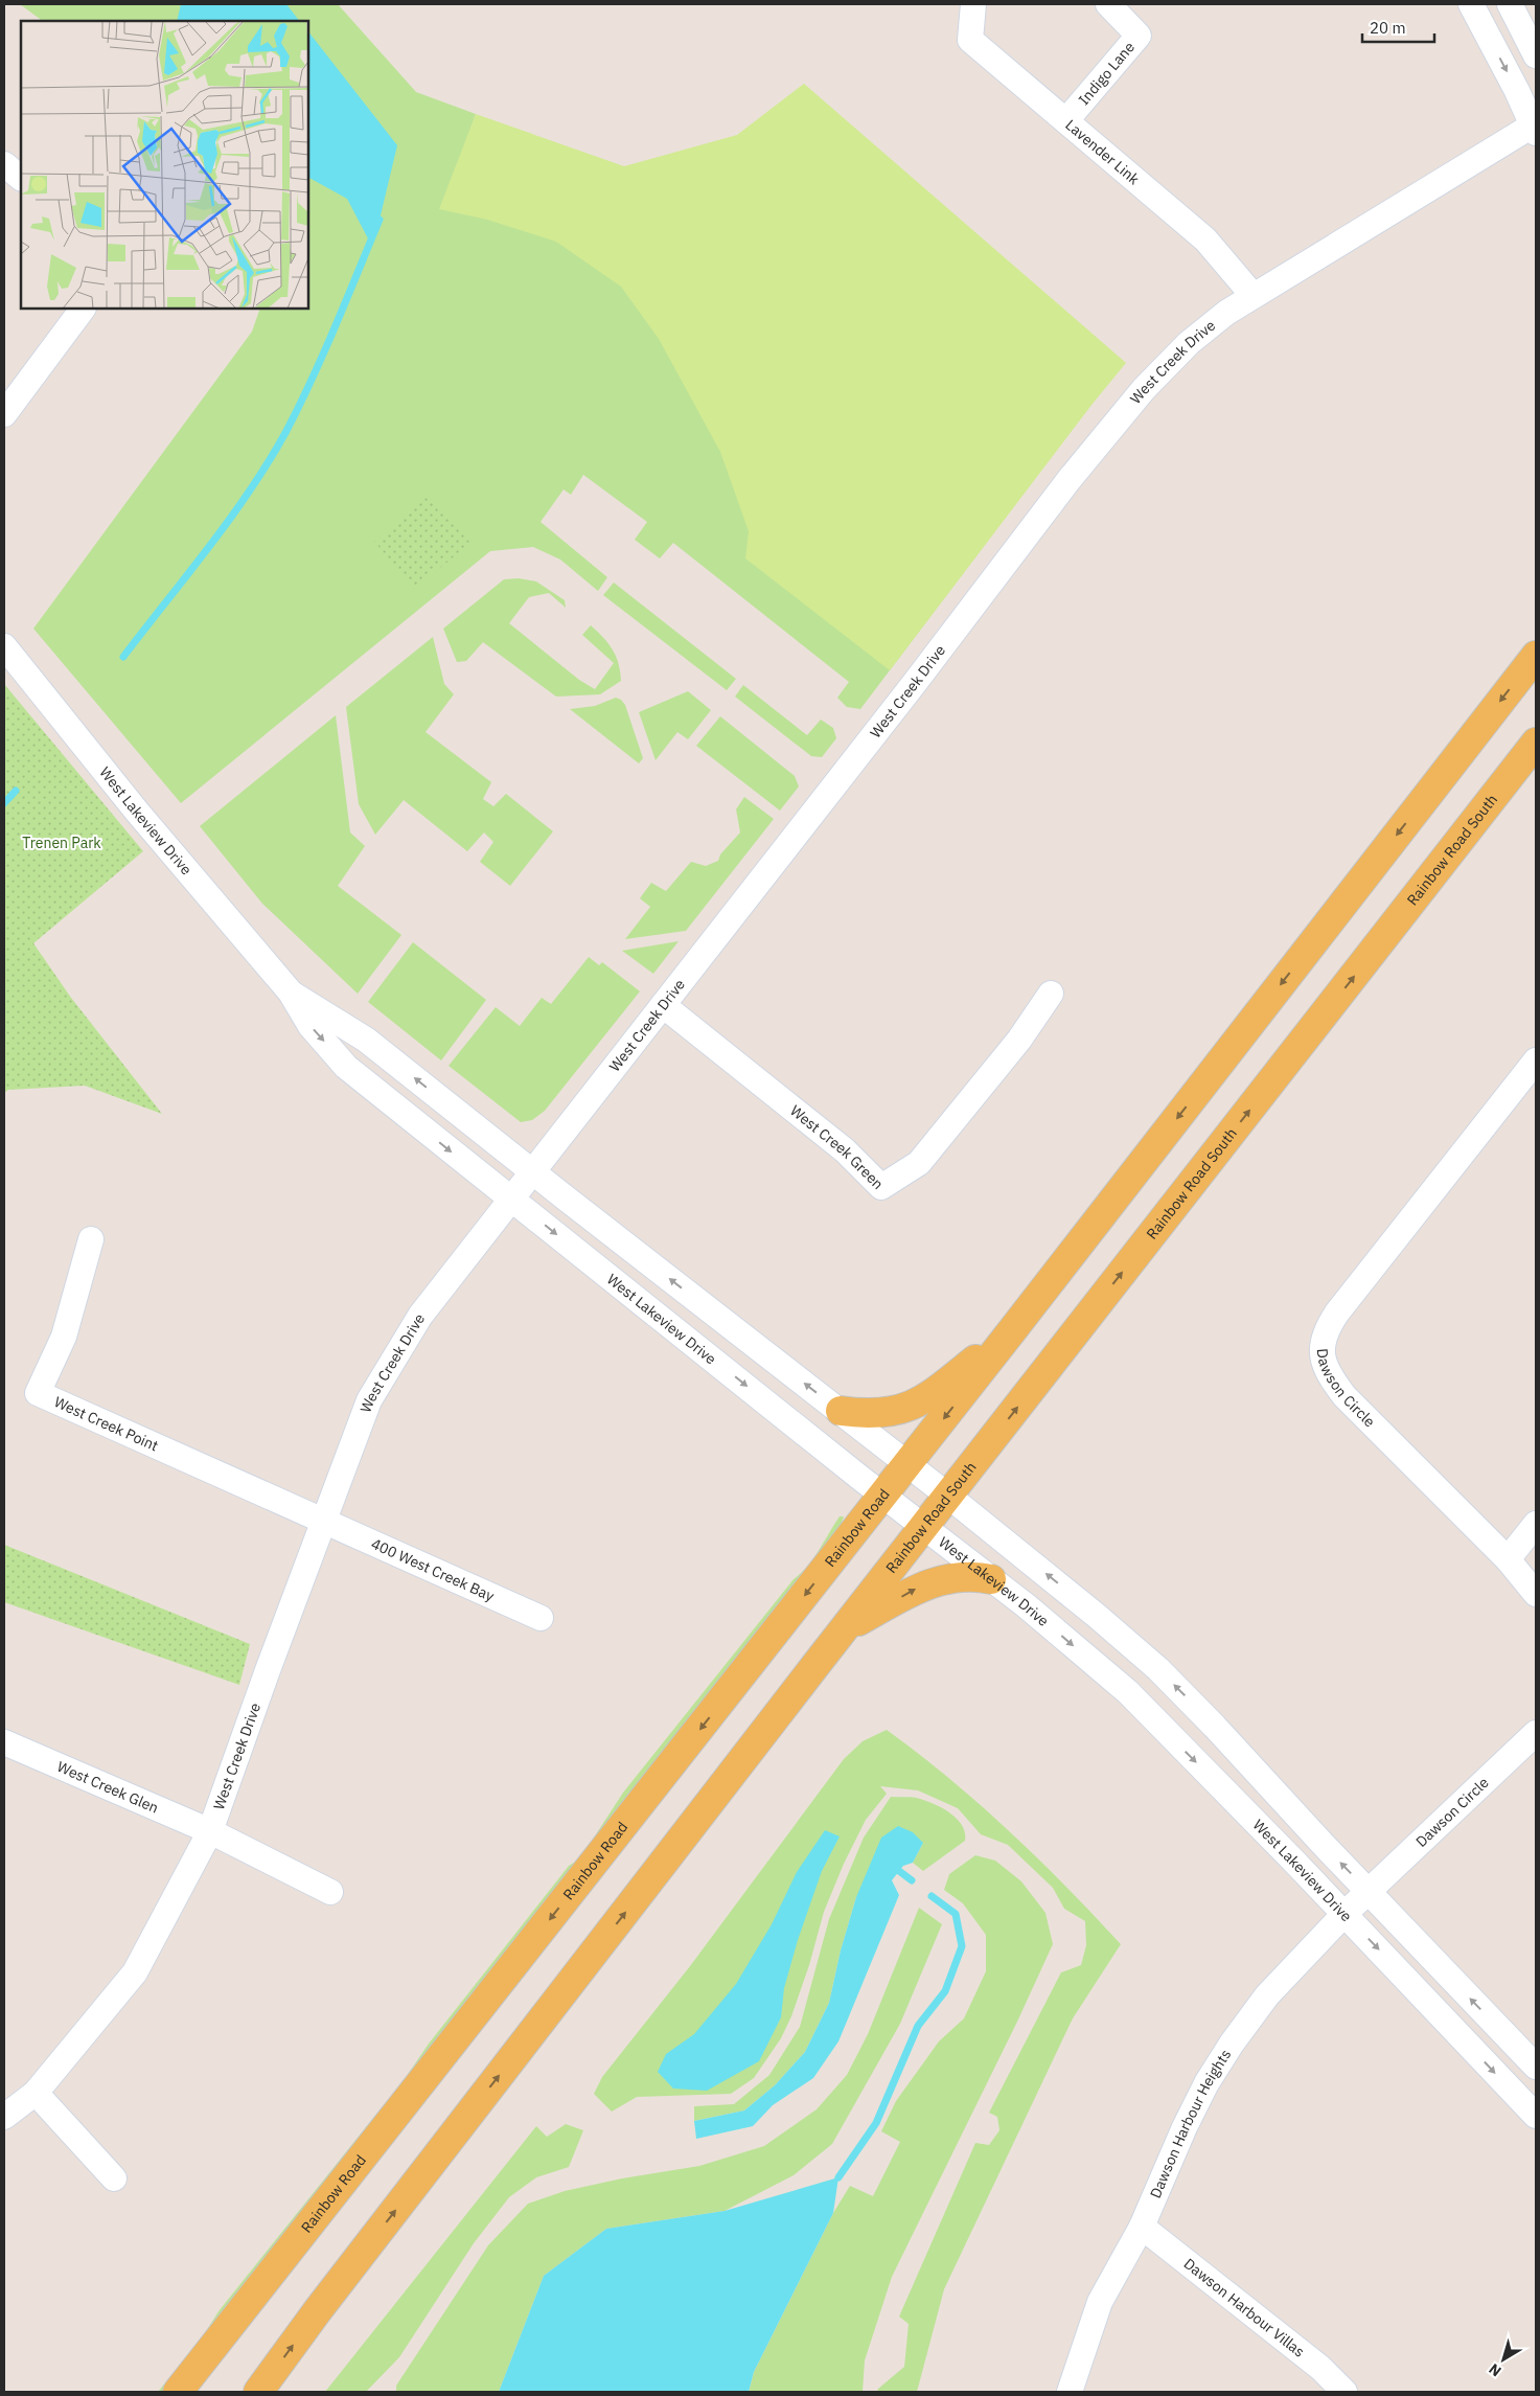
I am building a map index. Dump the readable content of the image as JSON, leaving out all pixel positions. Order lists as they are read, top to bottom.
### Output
{
  "streets": {
    "main road": ["Rainbow Road South", "Rainbow Road"],
    "street": [
      "Indigo Lane",
      "Lavender Link",
      "West Creek Drive",
      "West Lakeview Drive",
      "West Creek Green",
      "Dawson Circle",
      "West Creek Point",
      "400 West Creek Bay",
      "West Creek Glen",
      "Dawson Harbour Heights",
      "Dawson Harbour Villas"
    ]
  },
  "crossings": [
    ["Indigo Lane", "Lavender Link"],
    ["Lavender Link", "West Creek Drive"],
    ["West Creek Drive", "West Lakeview Drive"],
    ["West Creek Drive", "West Creek Green"],
    ["West Creek Drive", "West Creek Point"],
    ["West Creek Drive", "400 West Creek Bay"],
    ["West Creek Drive", "West Creek Glen"],
    ["West Lakeview Drive", "Rainbow Road South"],
    ["West Lakeview Drive", "Dawson Circle"],
    ["West Lakeview Drive", "Rainbow Road"],
    ["West Lakeview Drive", "Dawson Harbour Heights"],
    ["Dawson Circle", "Dawson Harbour Heights"],
    ["West Creek Point", "400 West Creek Bay"],
    ["Dawson Harbour Heights", "Dawson Harbour Villas"]
  ],
  "parks": ["Trenen Park"],
  "scale_bar": "20 m",
  "north": "bottom left"
}
